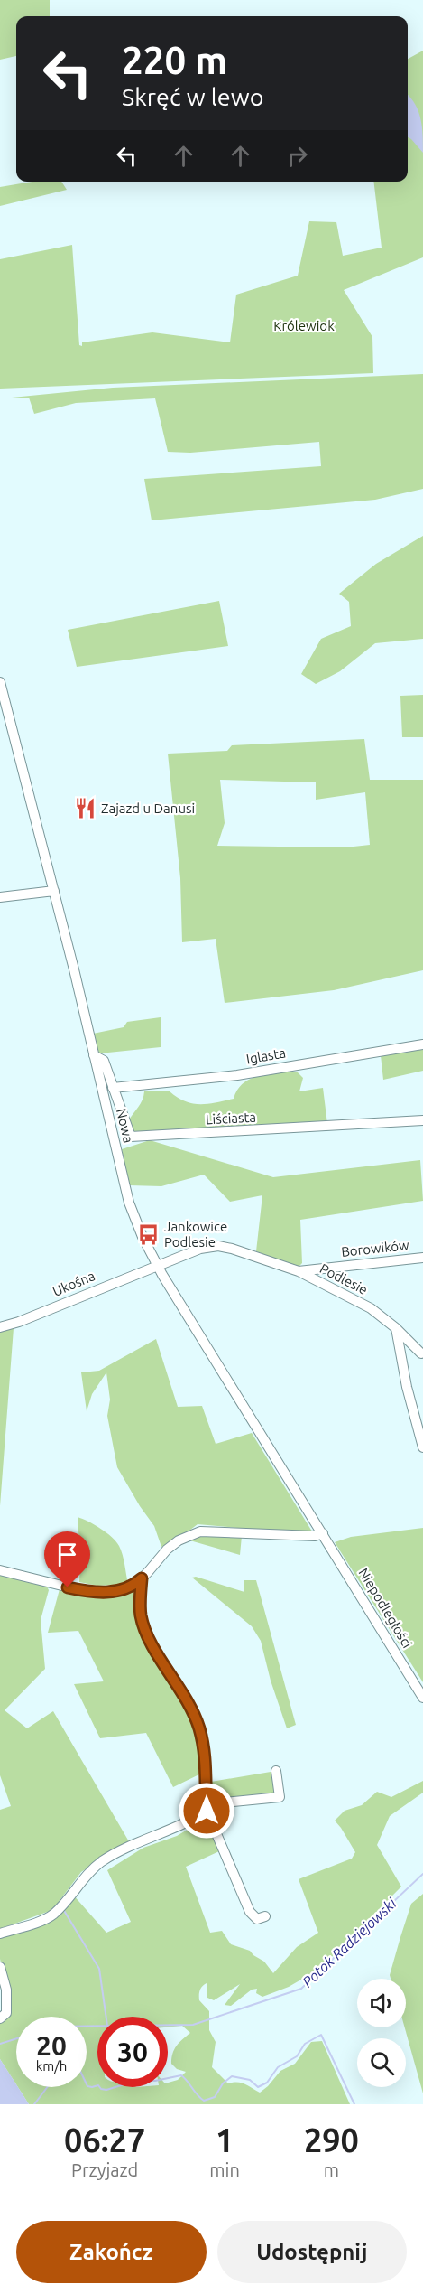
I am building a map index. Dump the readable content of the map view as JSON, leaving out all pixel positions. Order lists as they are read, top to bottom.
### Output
{
  "streets": {
    "street": [
      "Iglasta",
      "Liściasta",
      "Nowa",
      "Borowików",
      "Podlesie",
      "Ukośna",
      "Niepodległości"
    ]
  },
  "crossings": [
    ["Iglasta", "Liściasta"],
    ["Liściasta", "Nowa"],
    ["Nowa", "Podlesie"],
    ["Nowa", "Ukośna"],
    ["Nowa", "Niepodległości"],
    ["Borowików", "Podlesie"],
    ["Podlesie", "Ukośna"]
  ],
  "water": ["Potok Radziejowski"],
  "parks": ["Królewiok"],
  "places": {
    "restaurant": ["Zajazd u Danusi"],
    "bus stop": ["Jankowice Podlesie"]
  },
  "page": {
    "turn": ["220 m", "Skręć w lewo"],
    "speed": "20 km/h",
    "limit": "30",
    "eta": [
      "06:27",
      "Przyjazd",
      "1",
      "min",
      "290",
      "m"
    ],
    "buttons": ["Zakończ", "Udostępnij"]
  }
}
